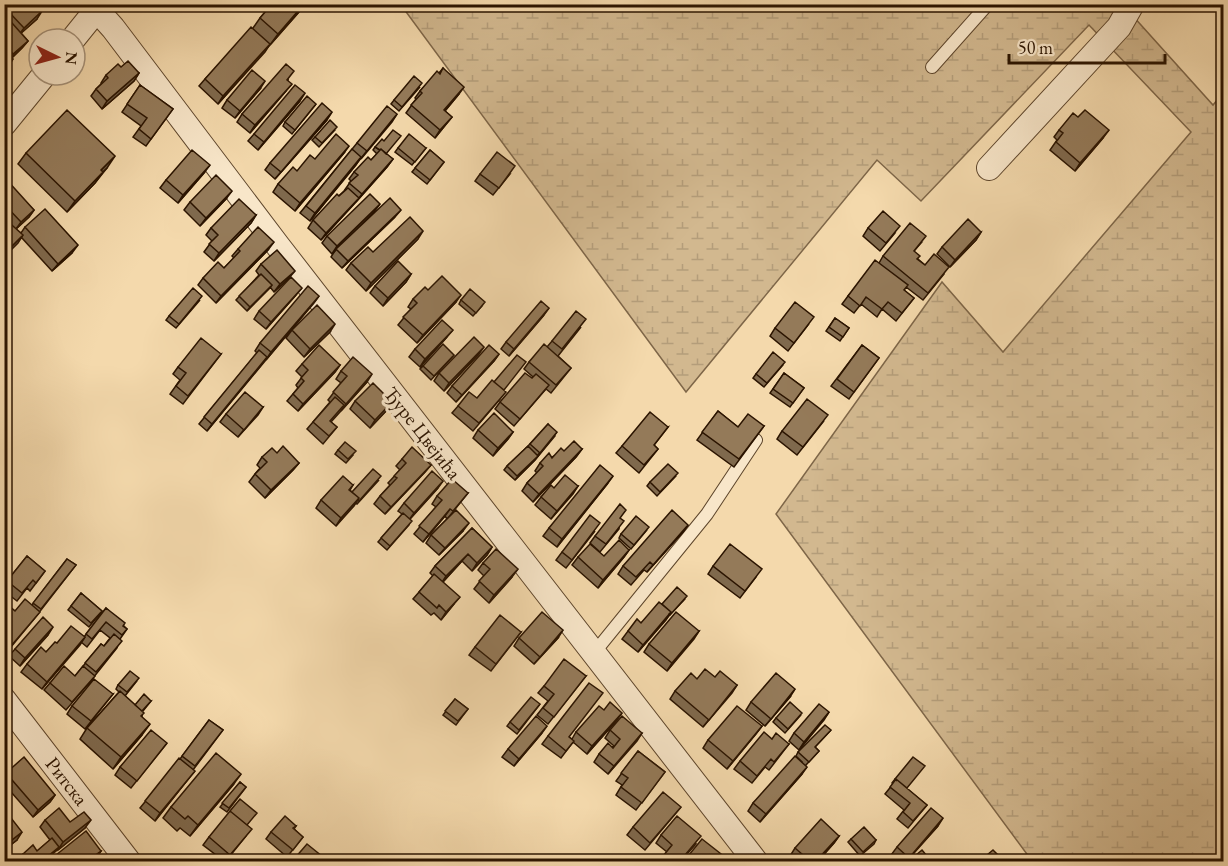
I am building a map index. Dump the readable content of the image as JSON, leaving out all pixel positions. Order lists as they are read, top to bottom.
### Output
{
  "streets": {
    "street": ["Ђуре Цвејића", "Ритска"]
  },
  "scale_bar": "50 m",
  "north": "right"
}
